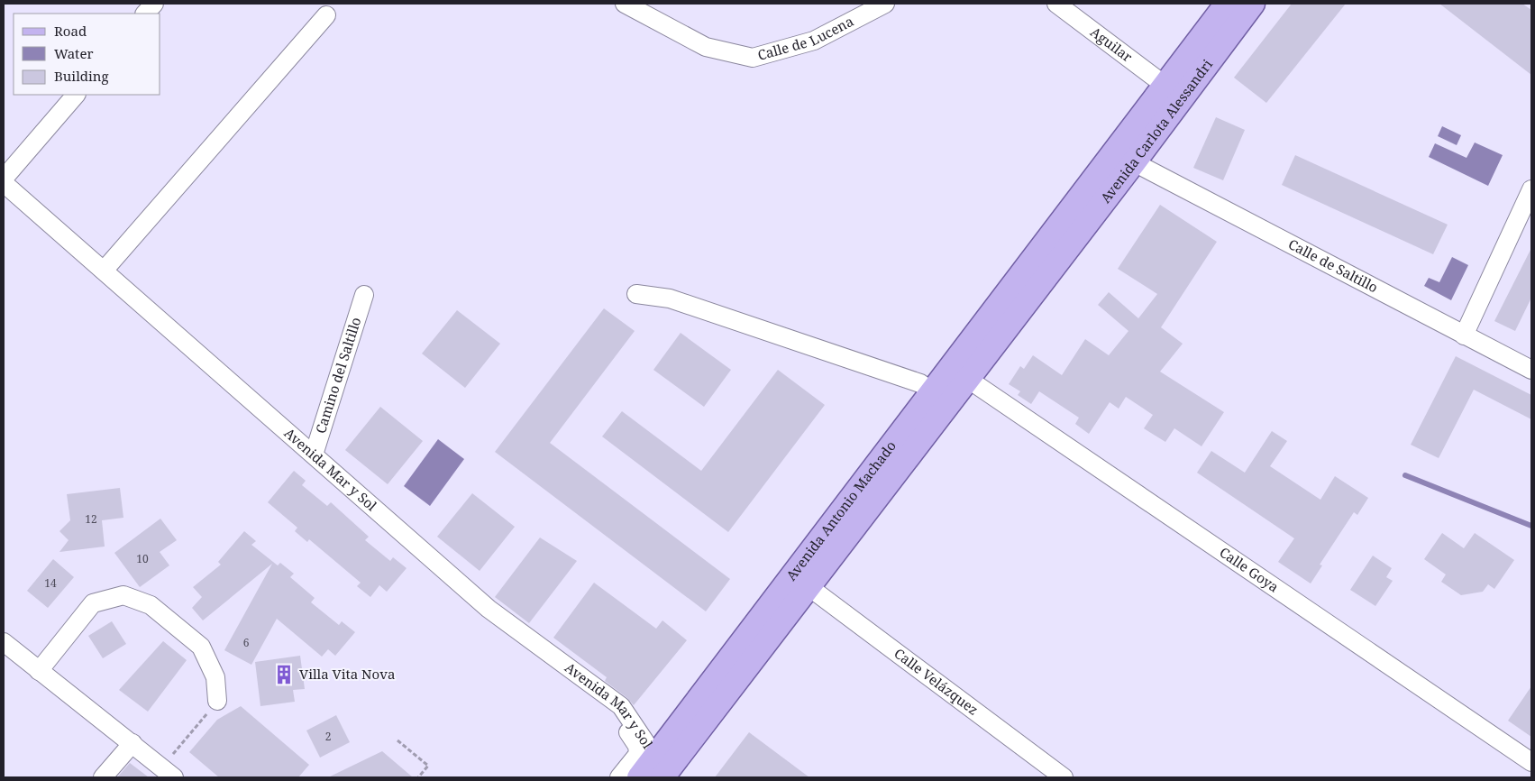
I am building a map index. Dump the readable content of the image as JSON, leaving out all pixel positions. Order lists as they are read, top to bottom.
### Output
{
  "streets": {
    "main road": ["Avenida Carlota Alessandri", "Avenida Antonio Machado"],
    "street": [
      "Calle de Lucena",
      "Aguilar",
      "Calle de Saltillo",
      "Camino del Saltillo",
      "Avenida Mar y Sol",
      "Calle Goya",
      "Calle Velázquez"
    ]
  },
  "crossings": [
    ["Aguilar", "Avenida Carlota Alessandri"],
    ["Avenida Carlota Alessandri", "Calle de Saltillo"],
    ["Avenida Carlota Alessandri", "Avenida Antonio Machado"],
    ["Camino del Saltillo", "Avenida Mar y Sol"],
    ["Avenida Mar y Sol", "Avenida Antonio Machado"],
    ["Avenida Antonio Machado", "Calle Goya"],
    ["Avenida Antonio Machado", "Calle Velázquez"]
  ],
  "places": {
    "building": ["Villa Vita Nova"]
  },
  "house_numbers": [
    "12",
    "10",
    "14",
    "6",
    "2"
  ],
  "legend": ["Road", "Water", "Building"]
}
